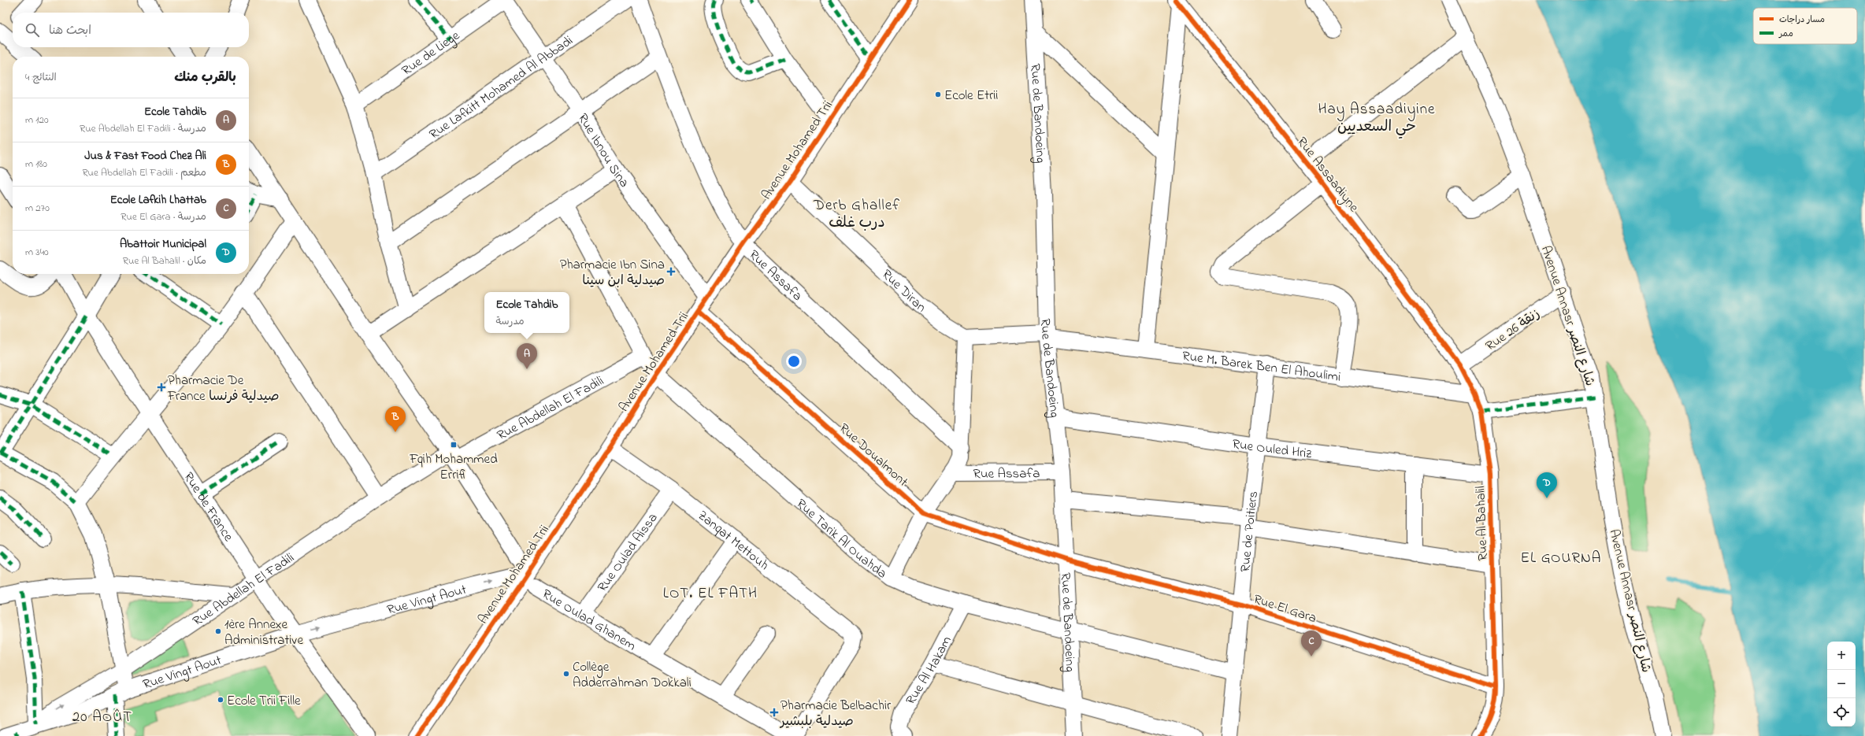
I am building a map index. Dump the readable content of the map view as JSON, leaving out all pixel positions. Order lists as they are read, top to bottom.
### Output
{
  "streets": {
    "street": [
      "Rue de Liege",
      "Rue Lafkitt Mohamed Al Abbadi",
      "Rue de Bandoeing",
      "Rue Ibnou Sina",
      "Avenue Mohamed Trii",
      "Rue Assaadiyne",
      "Rue Assafa",
      "Rue Diran",
      "Avenue Annasr شارع النصر",
      "Rue 26 زنقة",
      "Rue M. Barek Ben El Ahoulimi",
      "Rue Abdellah El Fadili",
      "Rue Ouled Hriz",
      "Rue Doualmont",
      "Rue de France",
      "Rue Al Bahalil",
      "Rue de Poitiers",
      "Rue Tarik Al Ouahda",
      "Zanqat Mettouh",
      "Rue Oulad Aissa",
      "Rue Vingt Aout",
      "Rue El Gara",
      "Rue Oulad Ghanem",
      "Rue Al Hakam"
    ]
  },
  "crossings": [
    ["Rue de Liege", "Rue Ibnou Sina"],
    ["Rue Lafkitt Mohamed Al Abbadi", "Rue Ibnou Sina"],
    ["Rue de Bandoeing", "Rue Assafa"],
    ["Rue de Bandoeing", "Rue M. Barek Ben El Ahoulimi"],
    ["Rue de Bandoeing", "Rue Ouled Hriz"],
    ["Rue de Bandoeing", "Rue Doualmont"],
    ["Rue de Bandoeing", "Rue Tarik Al Ouahda"],
    ["Rue de Bandoeing", "Rue El Gara"],
    ["Rue Ibnou Sina", "Avenue Mohamed Trii"],
    ["Avenue Mohamed Trii", "Rue Assafa"],
    ["Avenue Mohamed Trii", "Rue Diran"],
    ["Avenue Mohamed Trii", "Rue Doualmont"],
    ["Avenue Mohamed Trii", "Rue Tarik Al Ouahda"],
    ["Avenue Mohamed Trii", "Zanqat Mettouh"],
    ["Avenue Mohamed Trii", "Rue Vingt Aout"],
    ["Rue Assaadiyne", "Rue 26 زنقة"],
    ["Rue Assaadiyne", "Rue Al Bahalil"],
    ["Avenue Annasr شارع النصر", "Rue 26 زنقة"],
    ["Rue 26 زنقة", "Rue Al Bahalil"],
    ["Rue M. Barek Ben El Ahoulimi", "Rue Al Bahalil"],
    ["Rue M. Barek Ben El Ahoulimi", "Rue de Poitiers"],
    ["Rue Abdellah El Fadili", "Rue de France"],
    ["Rue Abdellah El Fadili", "Rue Tarik Al Ouahda"],
    ["Rue Abdellah El Fadili", "Rue Vingt Aout"],
    ["Rue Ouled Hriz", "Rue Al Bahalil"],
    ["Rue Ouled Hriz", "Rue de Poitiers"],
    ["Rue Doualmont", "Rue El Gara"],
    ["Rue de France", "Rue Vingt Aout"],
    ["Rue Al Bahalil", "Rue El Gara"],
    ["Rue de Poitiers", "Rue Tarik Al Ouahda"],
    ["Rue de Poitiers", "Rue El Gara"],
    ["Rue Tarik Al Ouahda", "Rue Al Hakam"],
    ["Zanqat Mettouh", "Rue Oulad Aissa"],
    ["Rue Oulad Aissa", "Rue Oulad Ghanem"]
  ],
  "one_way": ["Rue Vingt Aout"],
  "districts": [
    "Hay Assaadiyine حي السعديين",
    "Derb Ghallef درب غلف",
    "EL GOURNA",
    "LOT. EL FATH",
    "20 AOÛT"
  ],
  "places": {
    "other": [
      "Ecole Etrii",
      "1ère Annexe Administrative",
      "Collège Adderrahman Dokkali",
      "Ecole Trii Fille"
    ],
    "health": ["Pharmacie Ibn Sina صيدلية ابن سينا", "Pharmacie De France صيدلية فرنسا", "Pharmacie Belbachir صيدلية بلبشير"],
    "transit": ["Fqih Mohammed Errifi"]
  },
  "legend": ["مسار دراجات", "ممر"],
  "page": {
    "search": "ابحث هنا",
    "heading": ["بالقرب منك", "النتائج: 4"],
    "list": [
      {
        "mark": "A",
        "name": "Ecole Tahdib",
        "note": "مدرسة · Rue Abdellah El Fadili",
        "value": "120 m"
      },
      {
        "mark": "B",
        "name": "Jus & Fast Food Chez Ali",
        "note": "مطعم · Rue Abdellah El Fadili",
        "value": "180 m"
      },
      {
        "mark": "C",
        "name": "Ecole Lafkih Lhattab",
        "note": "مدرسة · Rue El Gara",
        "value": "270 m"
      },
      {
        "mark": "D",
        "name": "Abattoir Municipal",
        "note": "مكان · Rue Al Bahalil",
        "value": "340 m"
      }
    ],
    "popup": ["Ecole Tahdib", "مدرسة"],
    "pins": [
      "A",
      "B",
      "D",
      "C"
    ],
    "map_buttons": ["+", "−"]
  }
}
